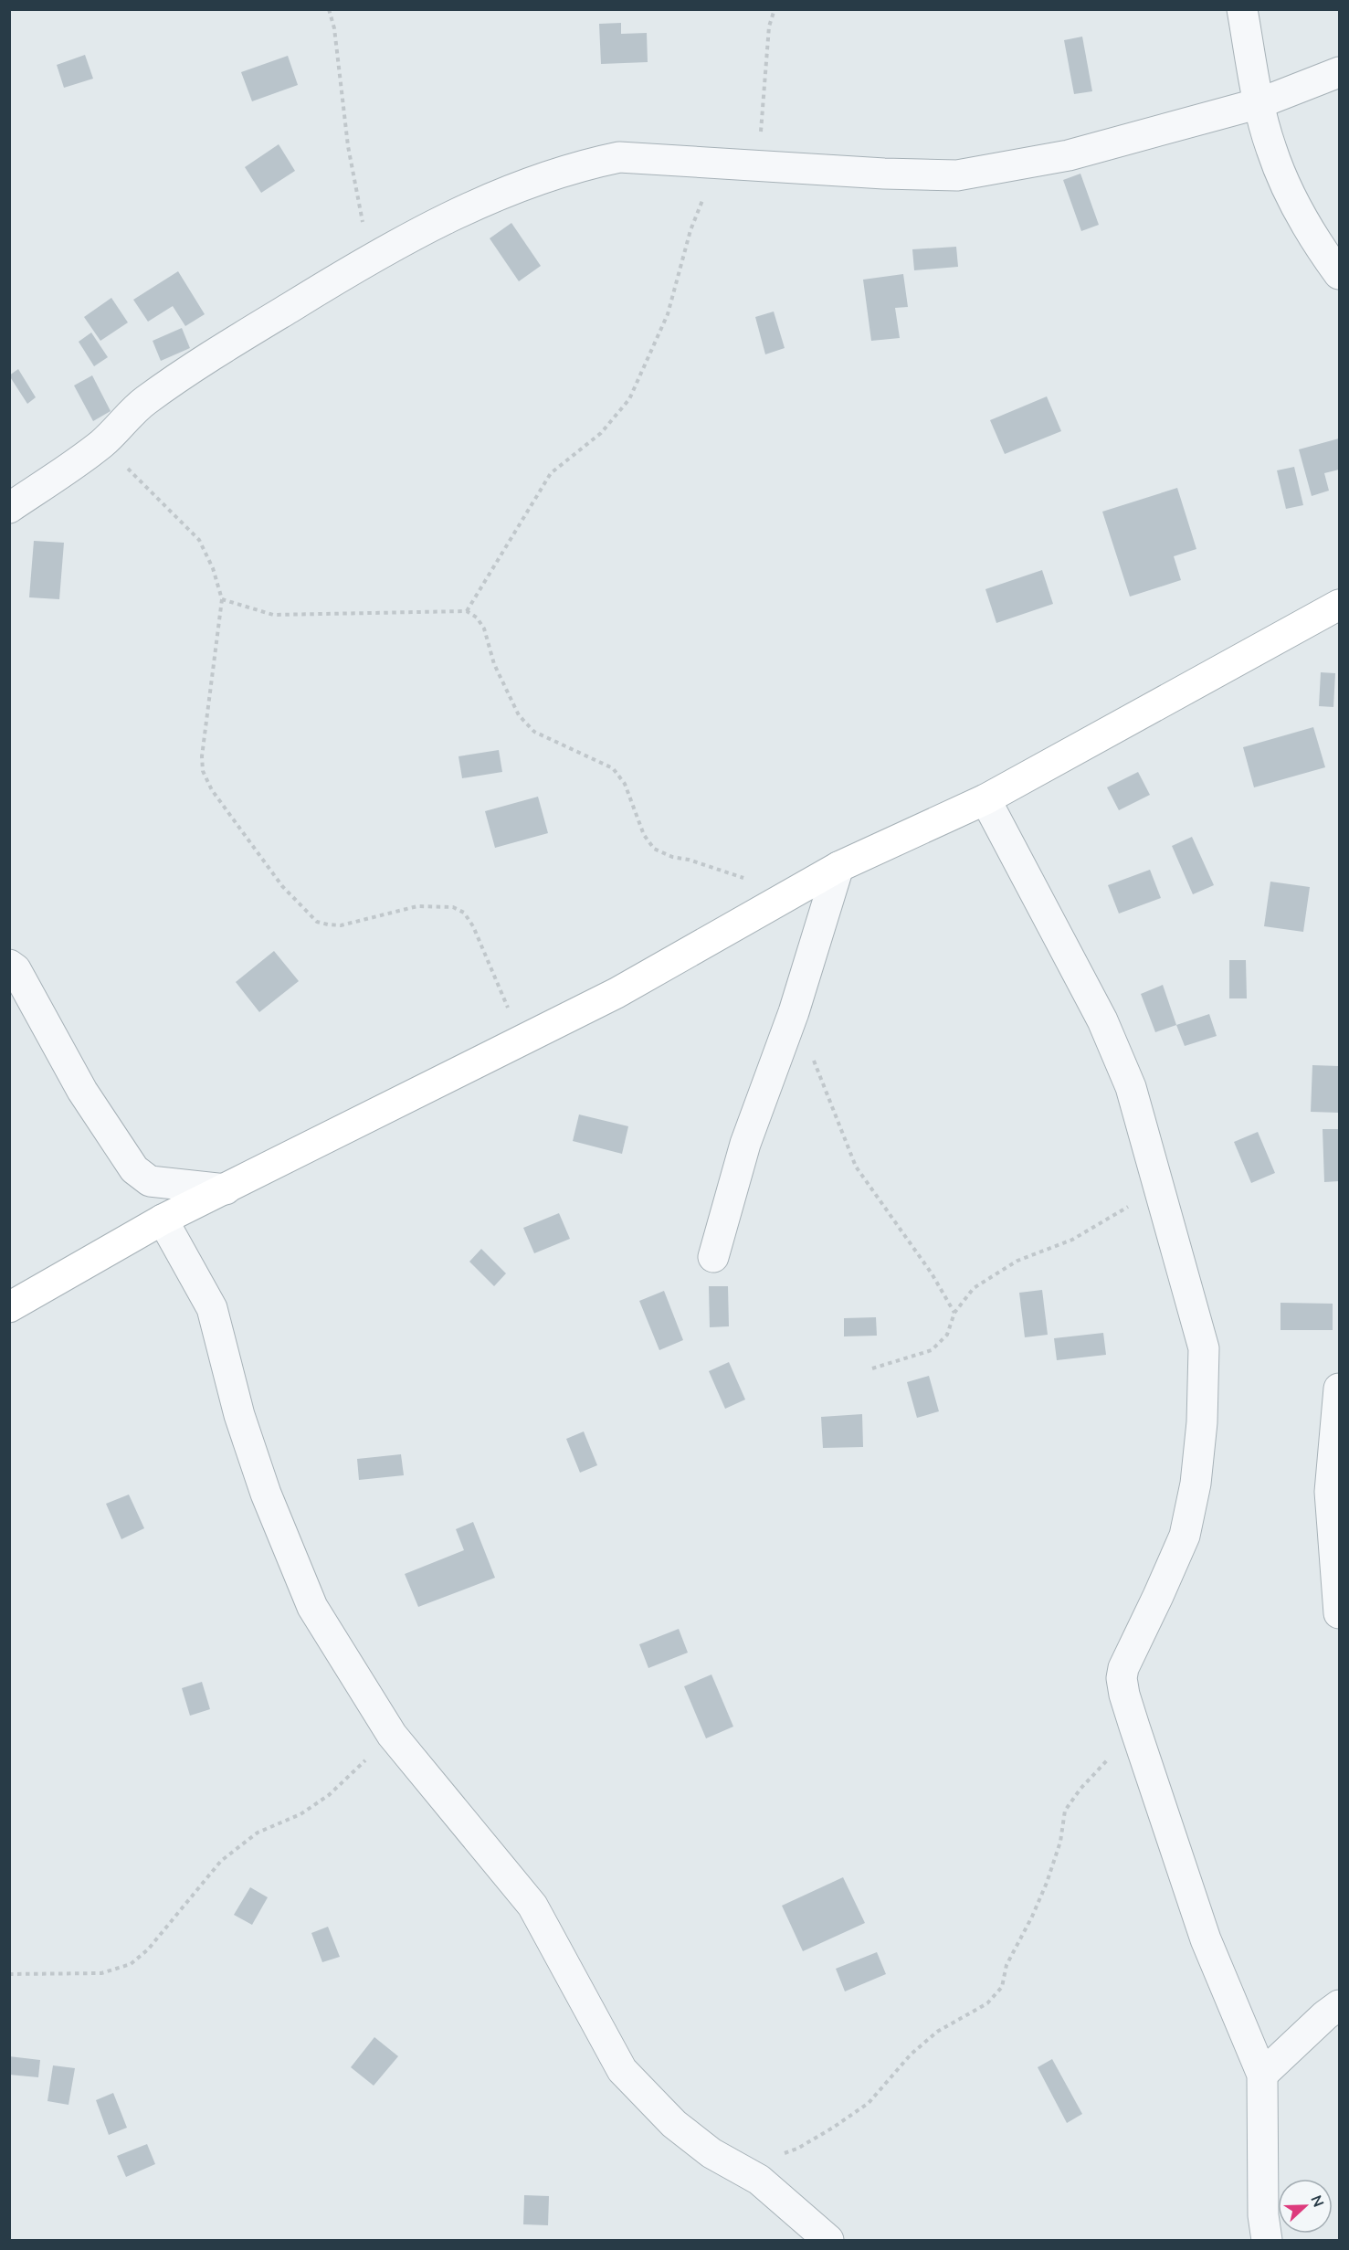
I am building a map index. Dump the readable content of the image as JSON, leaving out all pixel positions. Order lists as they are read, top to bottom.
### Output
{
  "north": "right"
}
